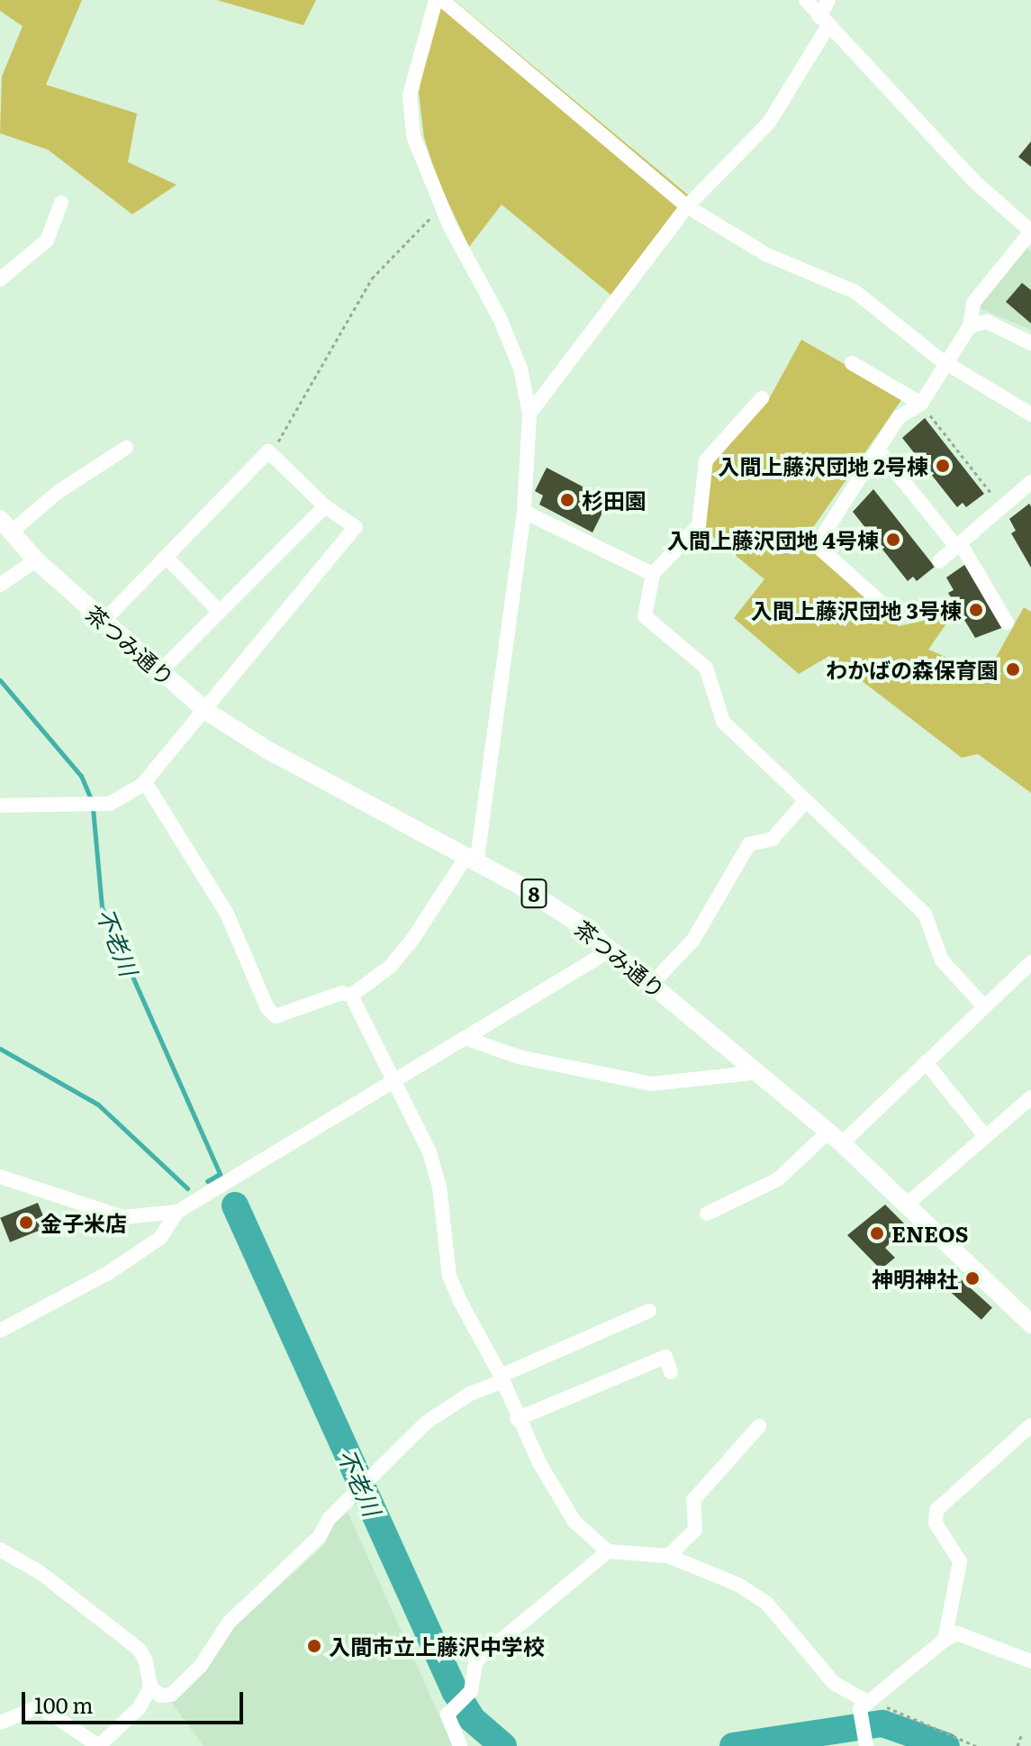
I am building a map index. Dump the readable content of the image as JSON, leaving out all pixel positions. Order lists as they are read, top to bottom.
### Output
{
  "streets": {
    "main road": ["茶つみ通り", "8"]
  },
  "water": ["不老川"],
  "places": [
    "入間上藤沢団地 2号棟",
    "杉田園",
    "入間上藤沢団地 4号棟",
    "入間上藤沢団地 3号棟",
    "わかばの森保育園",
    "金子米店",
    "ENEOS",
    "神明神社",
    "入間市立上藤沢中学校"
  ],
  "scale_bar": "100 m"
}
